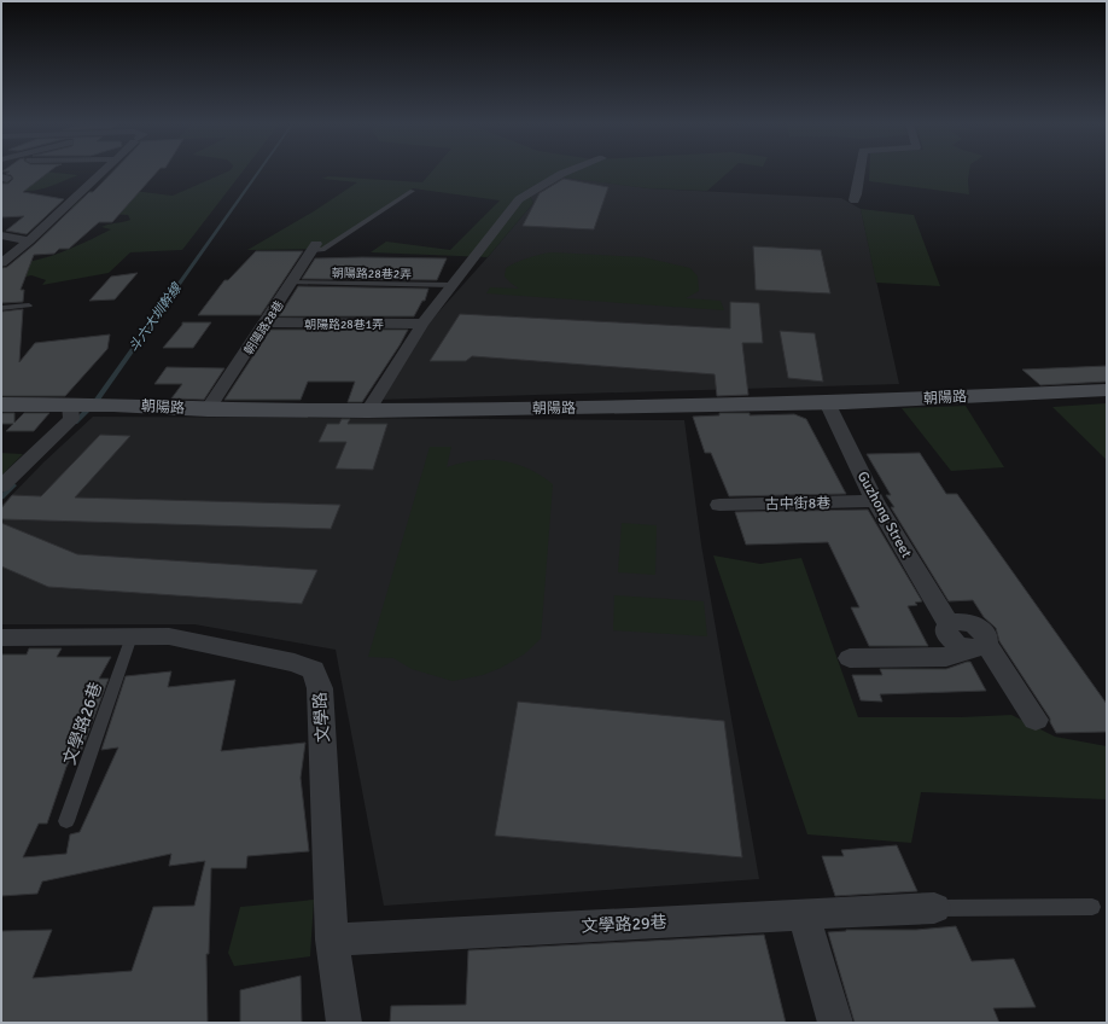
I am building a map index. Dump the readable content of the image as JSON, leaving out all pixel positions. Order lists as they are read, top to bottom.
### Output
{
  "streets": {
    "main road": ["朝陽路"],
    "street": [
      "朝陽路28巷1弄",
      "朝陽路28巷",
      "古中街8巷",
      "Guzhong Street",
      "文學路",
      "文學路29巷"
    ],
    "lane": ["朝陽路28巷2弄", "文學路26巷"]
  },
  "crossings": [
    ["朝陽路28巷2弄", "朝陽路28巷"],
    ["朝陽路28巷1弄", "朝陽路28巷"],
    ["朝陽路28巷", "朝陽路"],
    ["朝陽路", "Guzhong Street"],
    ["古中街8巷", "Guzhong Street"],
    ["文學路", "文學路26巷"],
    ["文學路", "文學路29巷"]
  ],
  "water": ["斗六大圳幹線"]
}
